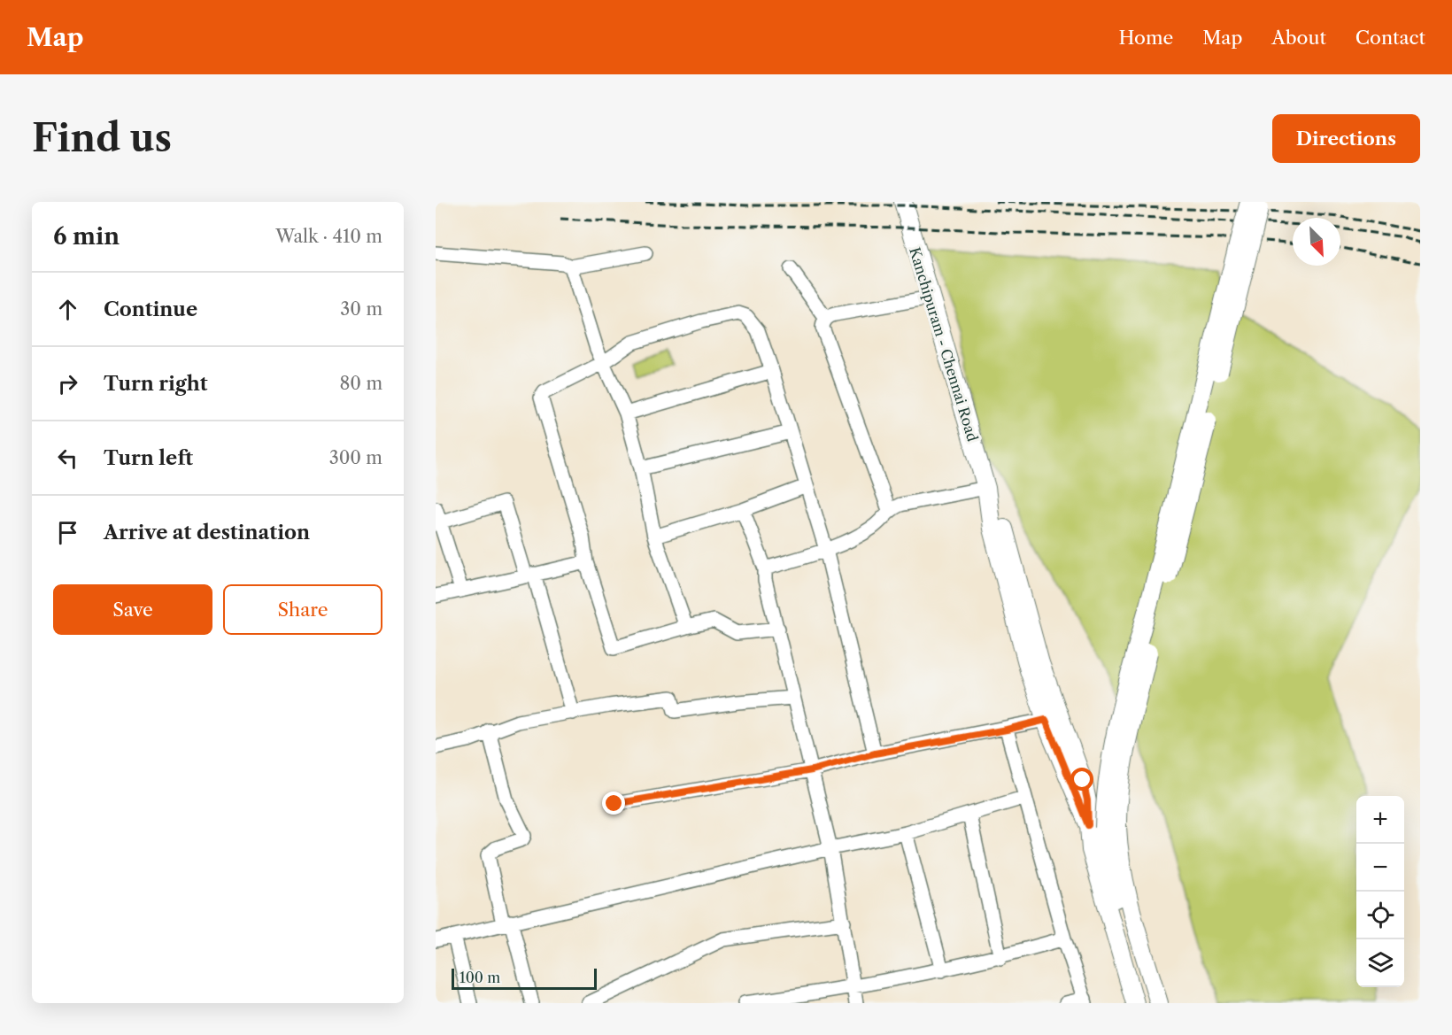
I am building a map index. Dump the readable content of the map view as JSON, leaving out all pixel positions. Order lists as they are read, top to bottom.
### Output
{
  "streets": {
    "main road": ["Kanchipuram - Chennai Road"]
  },
  "scale_bar": "100 m",
  "north": "bottom right",
  "page": {
    "header": "Map",
    "nav": [
      "Home",
      "Map",
      "About",
      "Contact"
    ],
    "buttons": [
      "Directions",
      ["Save", "Share"]
    ],
    "title": "Find us",
    "heading": ["6 min", "Walk · 410 m"],
    "list": [
      ["Continue", "30 m"],
      ["Turn right", "80 m"],
      ["Turn left", "300 m"],
      "Arrive at destination"
    ],
    "map_buttons": ["+", "−"],
    "scale": "100 m"
  }
}
